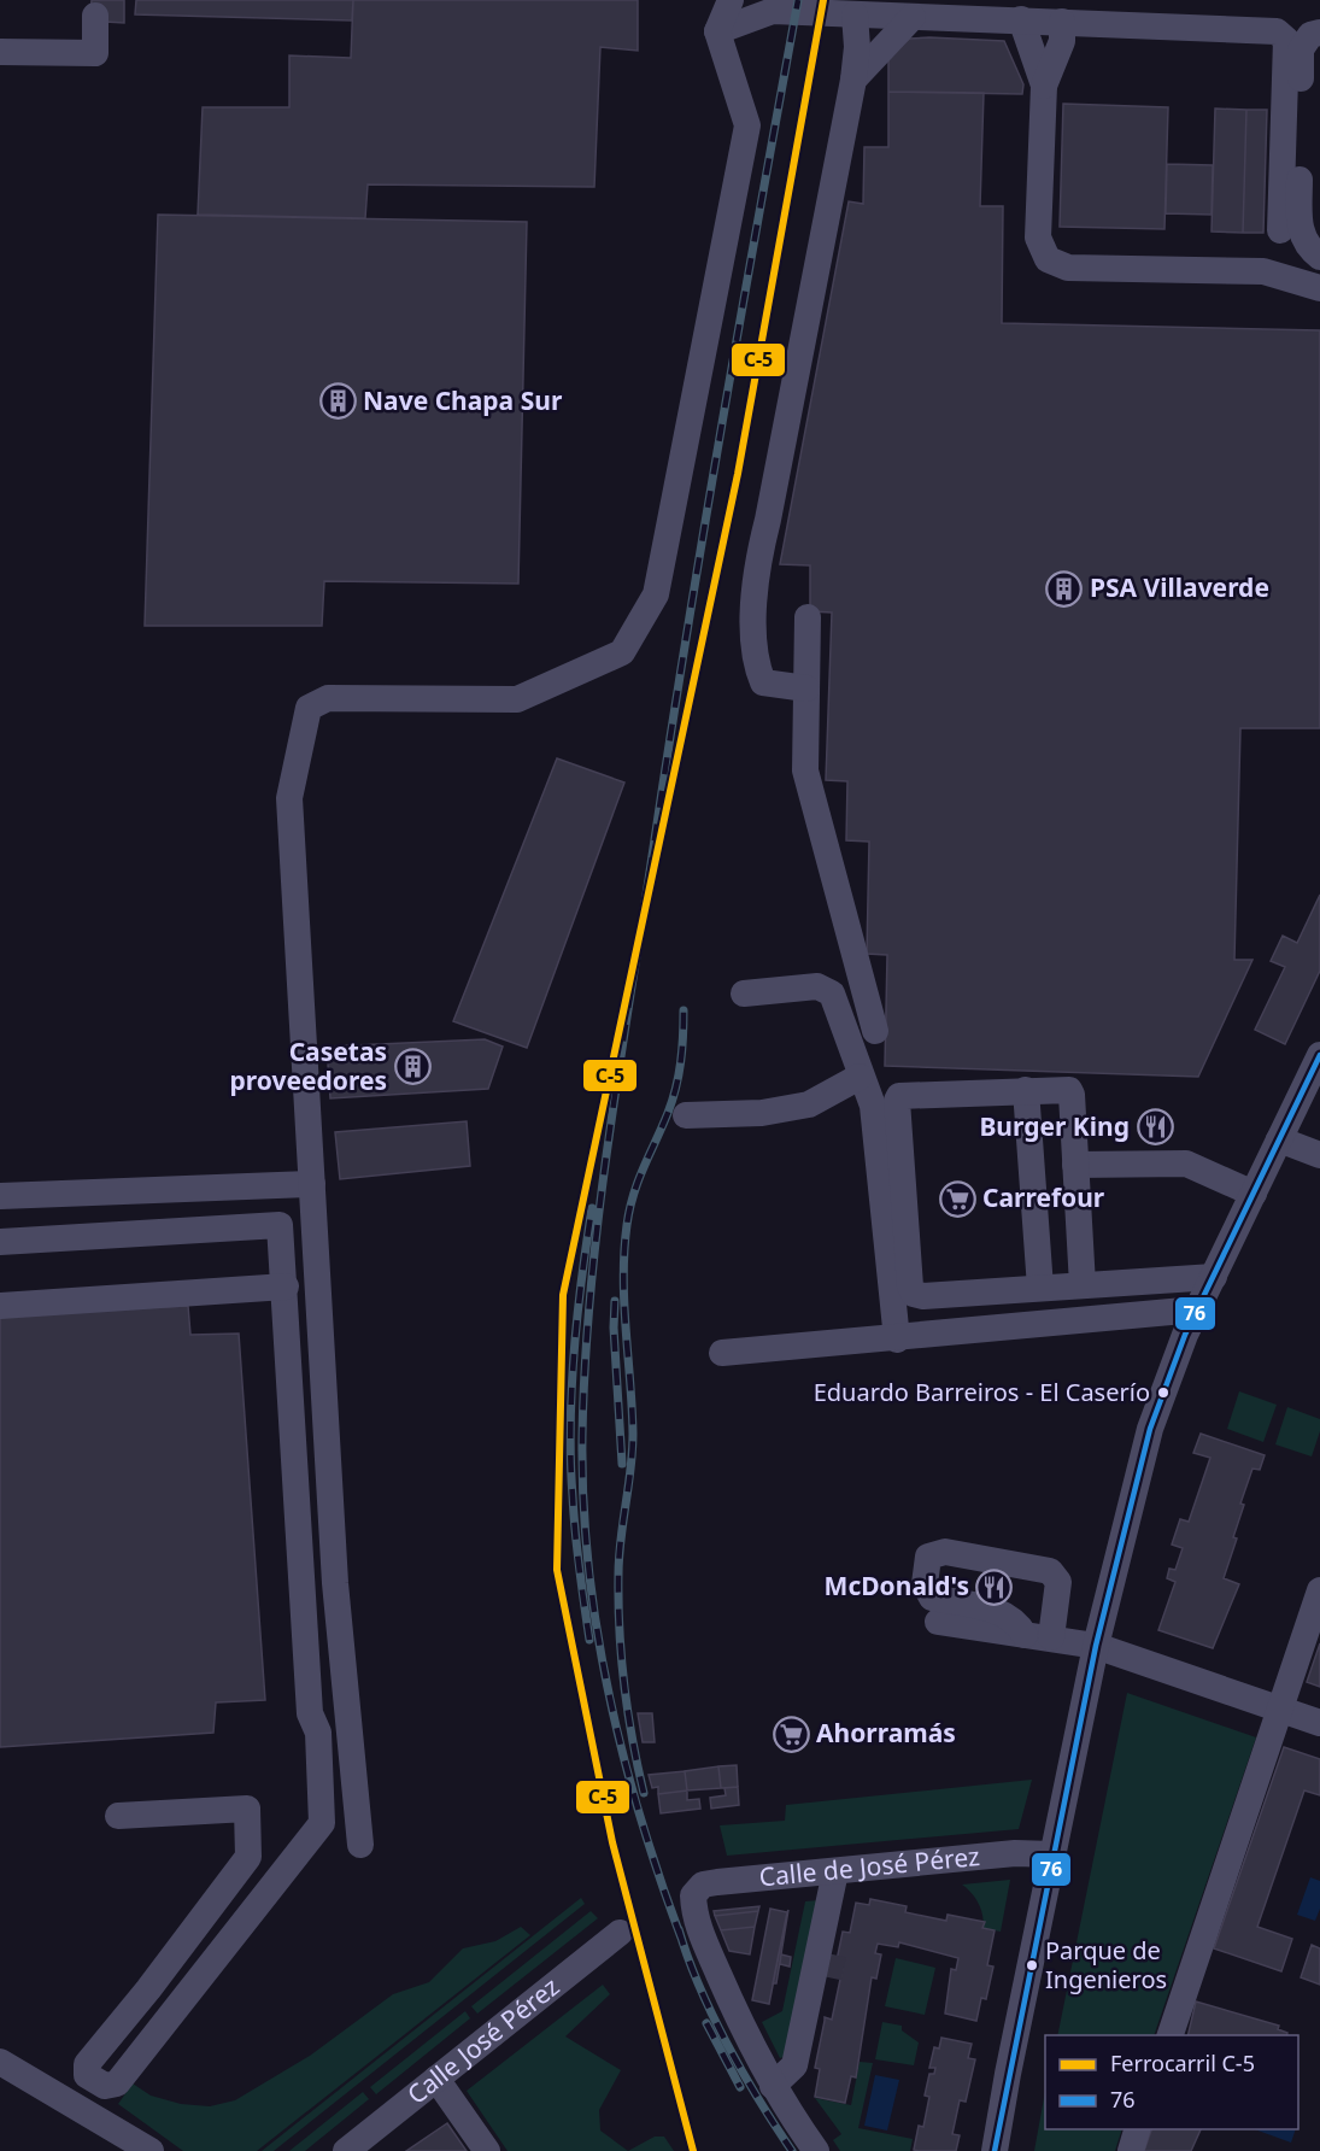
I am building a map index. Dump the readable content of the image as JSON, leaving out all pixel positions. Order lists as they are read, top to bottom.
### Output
{
  "streets": {
    "street": ["Calle de José Pérez", "Calle José Pérez"]
  },
  "places": {
    "building": ["Nave Chapa Sur", "PSA Villaverde", "Casetas proveedores"],
    "restaurant": ["Burger King", "McDonald's"],
    "supermarket": ["Carrefour", "Ahorramás"],
    "other": ["Eduardo Barreiros - El Caserío", "Parque de Ingenieros"]
  },
  "lines": ["rail line C-5", "transit line 76"],
  "legend": ["Ferrocarril C-5", "76"]
}
